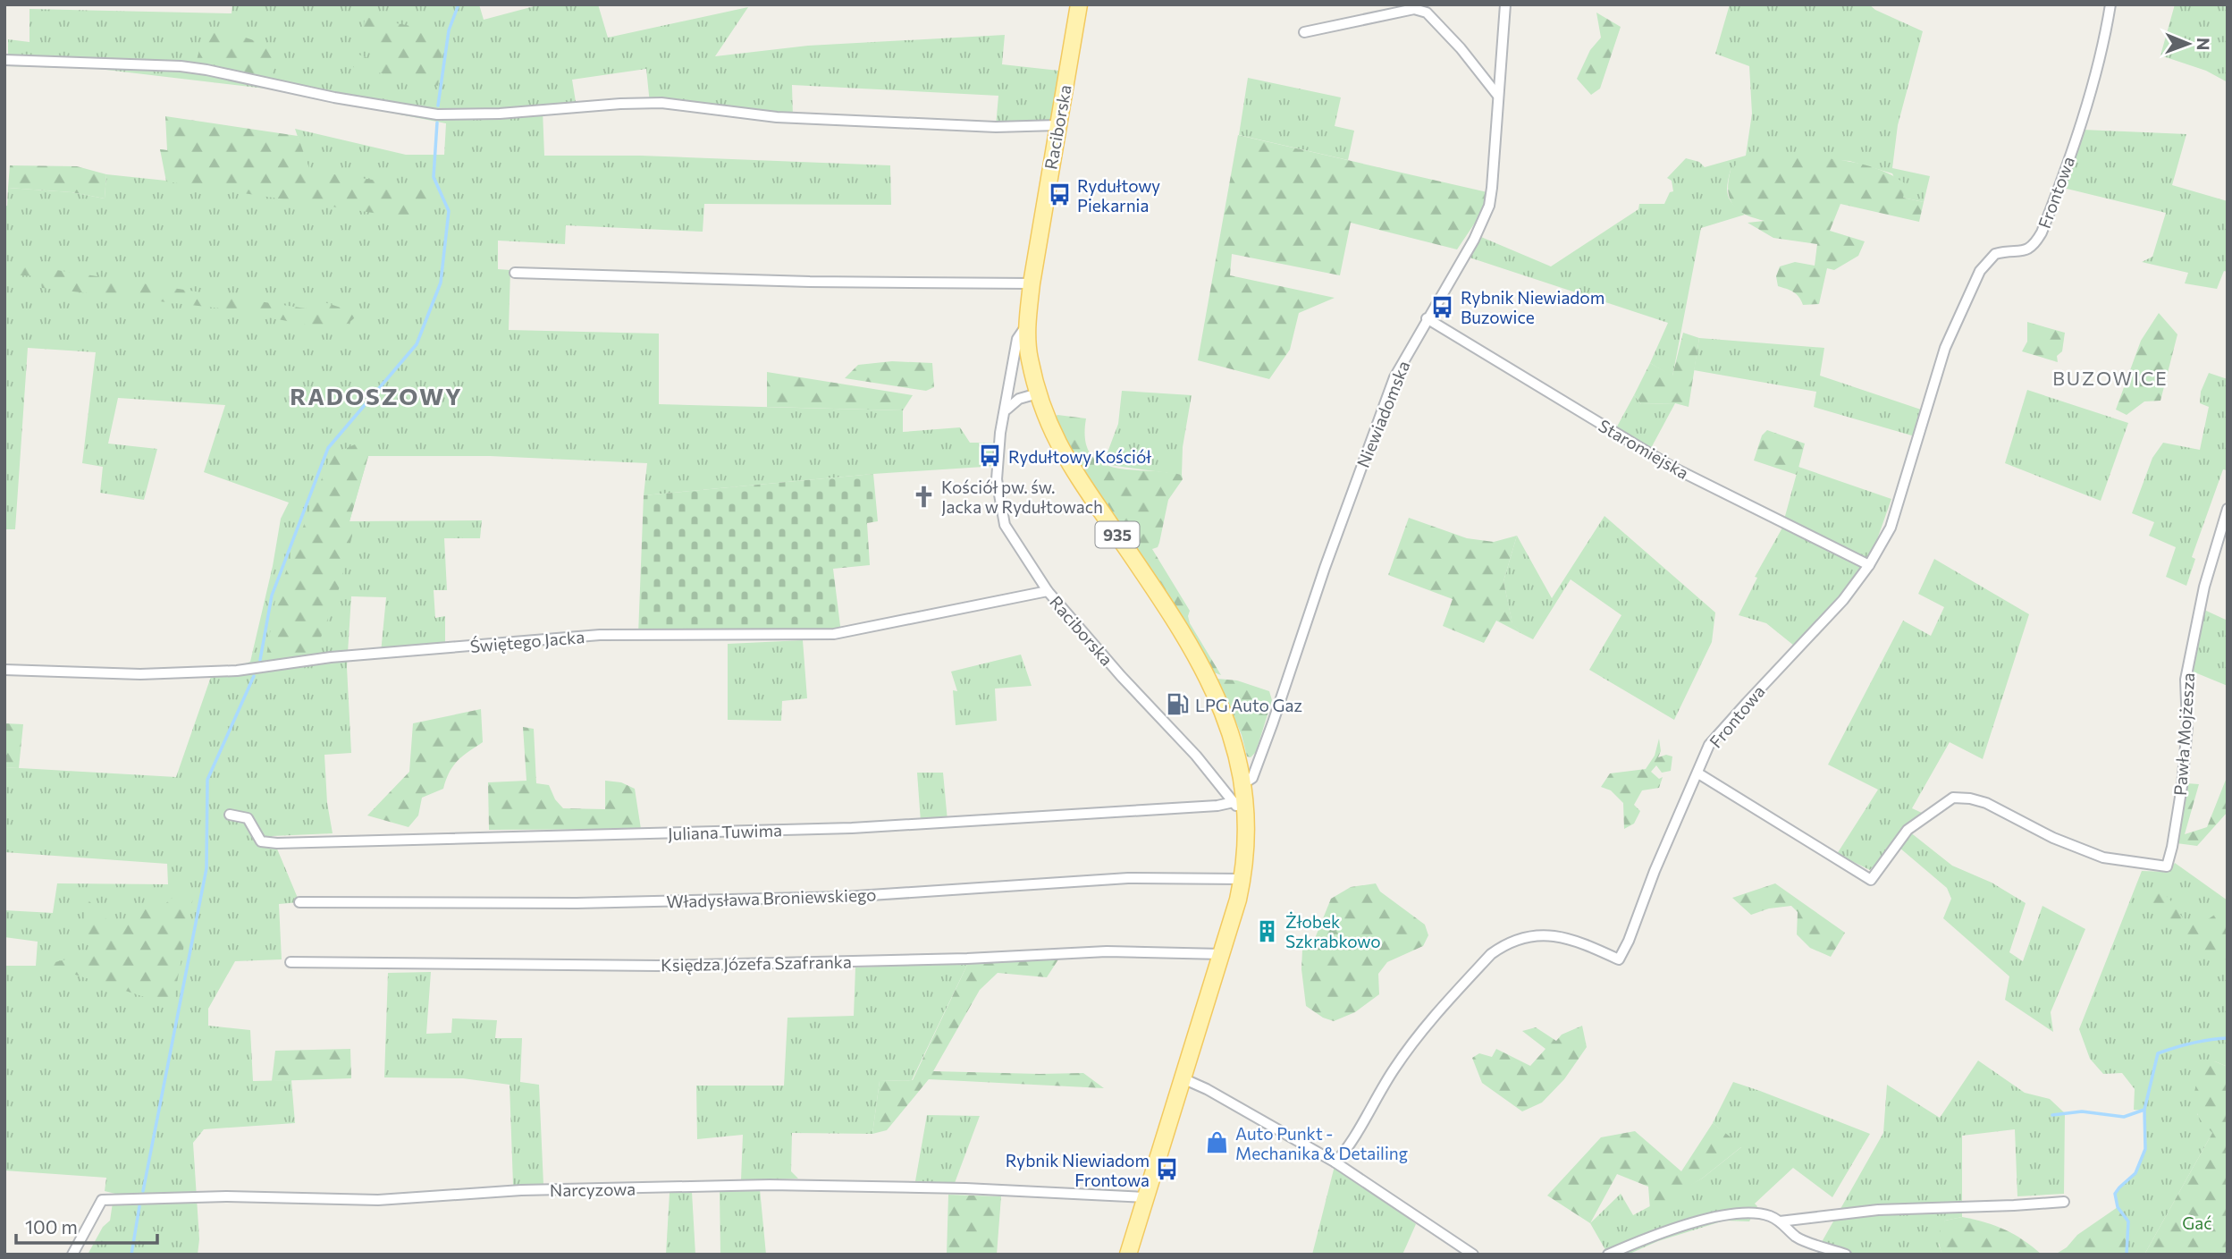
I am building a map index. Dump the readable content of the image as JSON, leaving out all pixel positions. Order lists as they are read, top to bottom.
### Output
{
  "streets": {
    "main road": ["Raciborska", "935"],
    "street": [
      "Frontowa",
      "Niewiadomska",
      "Staromiejska",
      "Świętego Jacka",
      "Pawła Mojżesza",
      "Juliana Tuwima",
      "Władysława Broniewskiego",
      "Księdza Józefa Szafranka",
      "Narcyzowa"
    ]
  },
  "crossings": [
    ["Raciborska", "Niewiadomska"],
    ["Raciborska", "Świętego Jacka"],
    ["Raciborska", "Juliana Tuwima"],
    ["Raciborska", "Władysława Broniewskiego"],
    ["Raciborska", "Księdza Józefa Szafranka"],
    ["Raciborska", "Narcyzowa"],
    ["Frontowa", "Staromiejska"],
    ["Frontowa", "Pawła Mojżesza"],
    ["Niewiadomska", "Staromiejska"]
  ],
  "districts": ["BUZOWICE", "RADOSZOWY"],
  "parks": ["Gać"],
  "places": {
    "bus stop": [
      "Rydułtowy Piekarnia",
      "Rybnik Niewiadom Buzowice",
      "Rydułtowy Kościół",
      "Rybnik Niewiadom Frontowa"
    ],
    "church": ["Kościół pw. św. Jacka w Rydułtowach"],
    "fuel station": ["LPG Auto Gaz"],
    "building": ["Żłobek Szkrabkowo"],
    "shop": ["Auto Punkt - Mechanika & Detailing"]
  },
  "scale_bar": "100 m",
  "north": "right"
}
